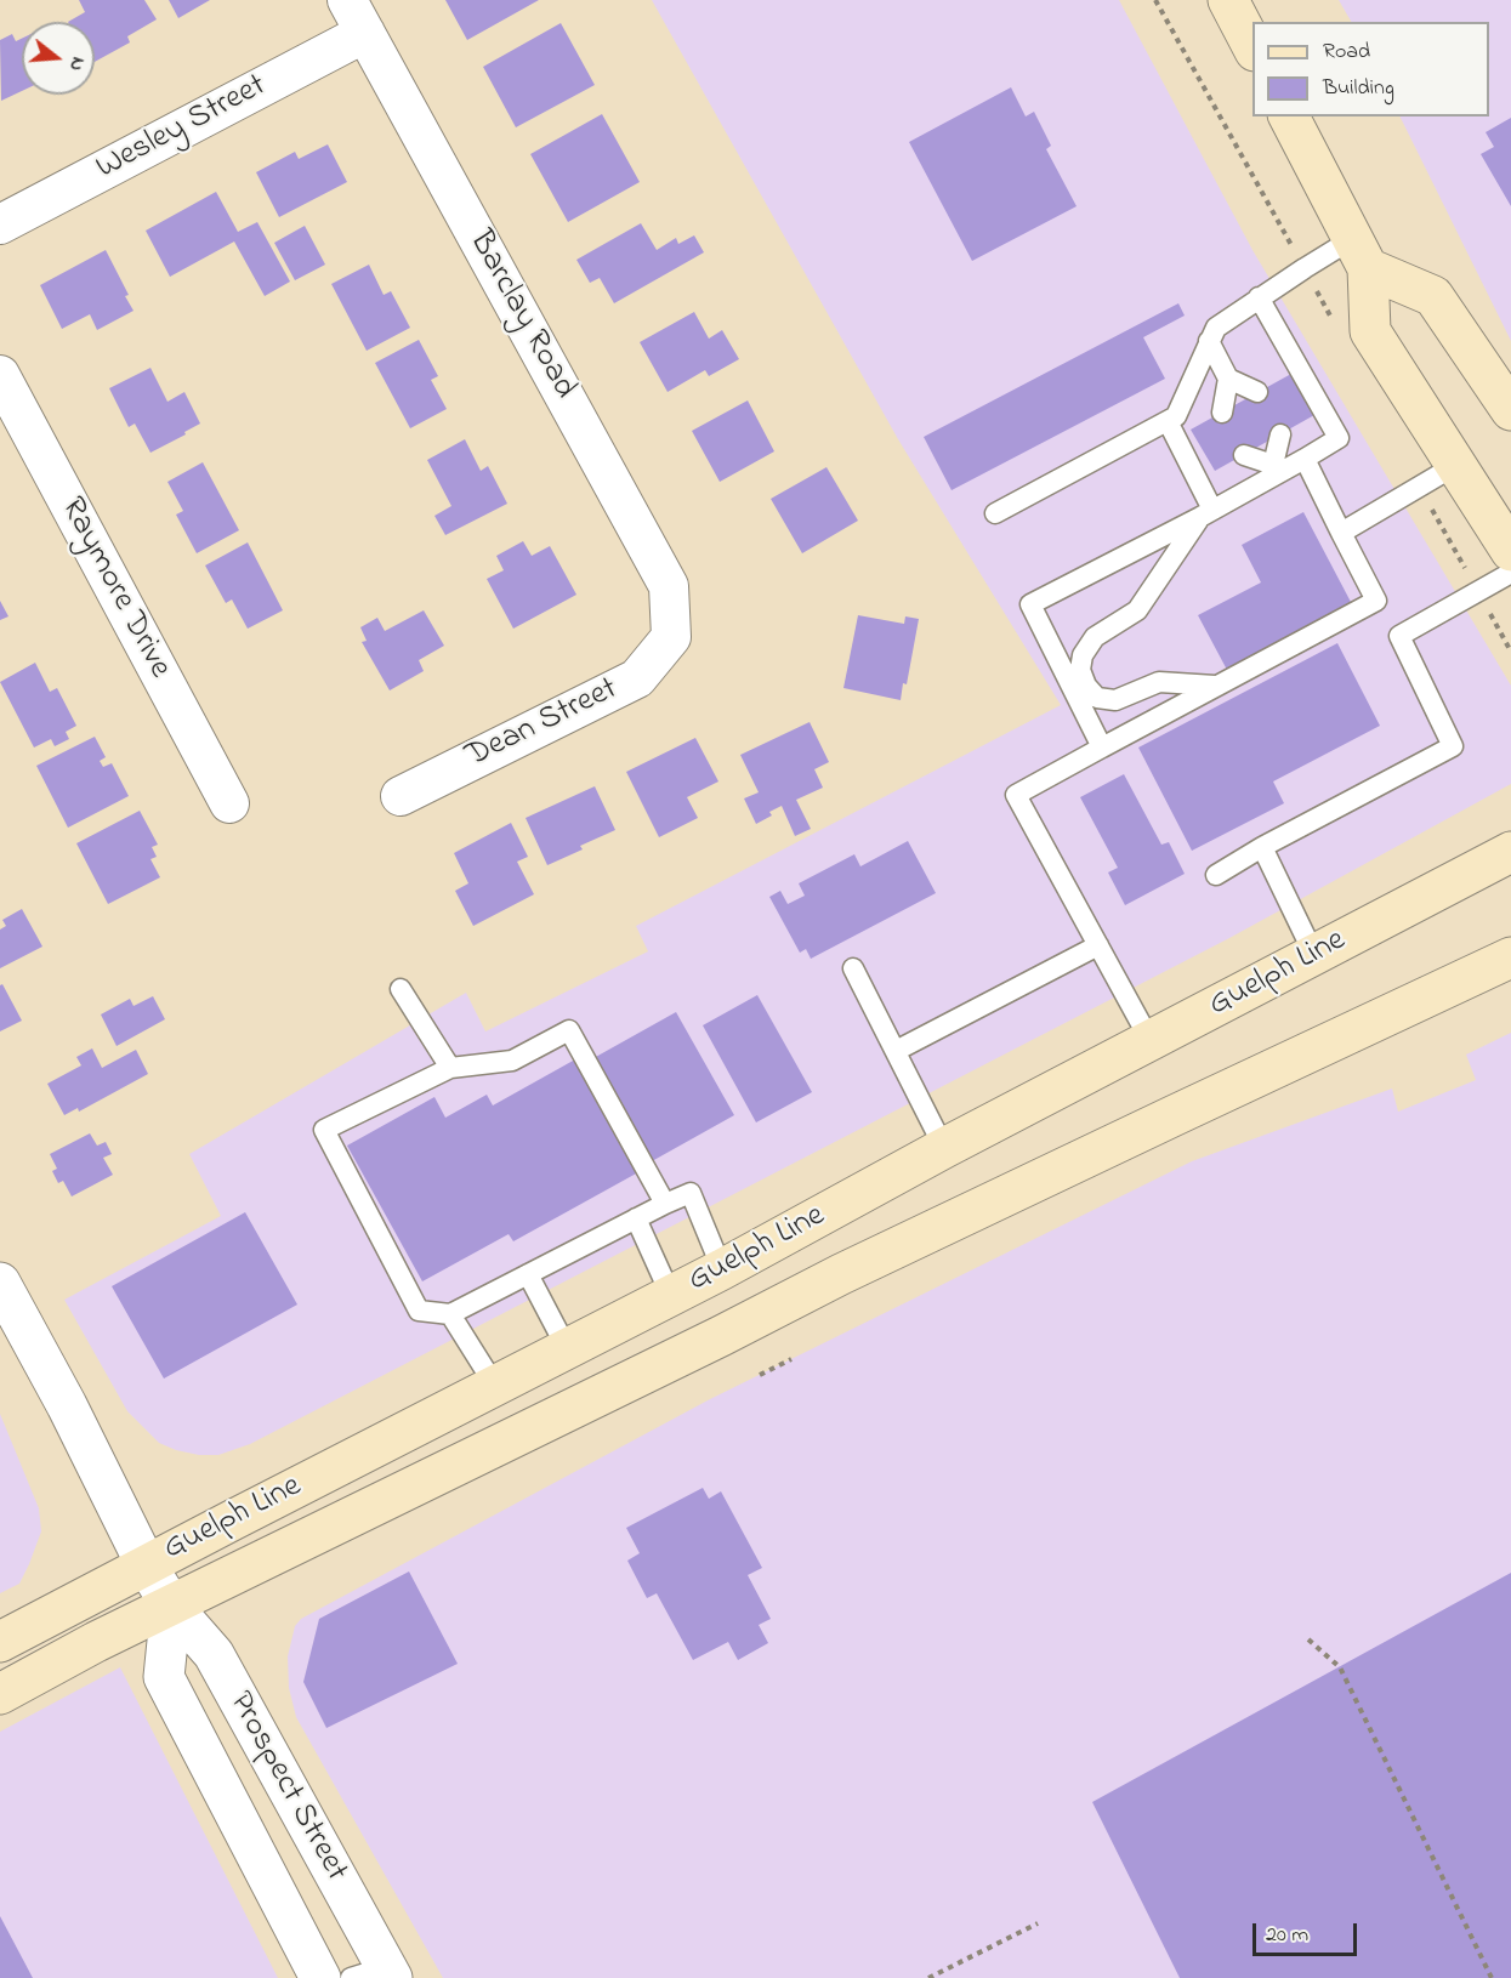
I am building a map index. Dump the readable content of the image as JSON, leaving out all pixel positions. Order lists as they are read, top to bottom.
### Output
{
  "streets": {
    "main road": ["Guelph Line"],
    "street": [
      "Wesley Street",
      "Barclay Road",
      "Raymore Drive",
      "Dean Street",
      "Prospect Street"
    ]
  },
  "crossings": [
    ["Wesley Street", "Barclay Road"],
    ["Barclay Road", "Dean Street"],
    ["Guelph Line", "Prospect Street"]
  ],
  "legend": ["Road", "Building"],
  "scale_bar": "20 m",
  "north": "right"
}
